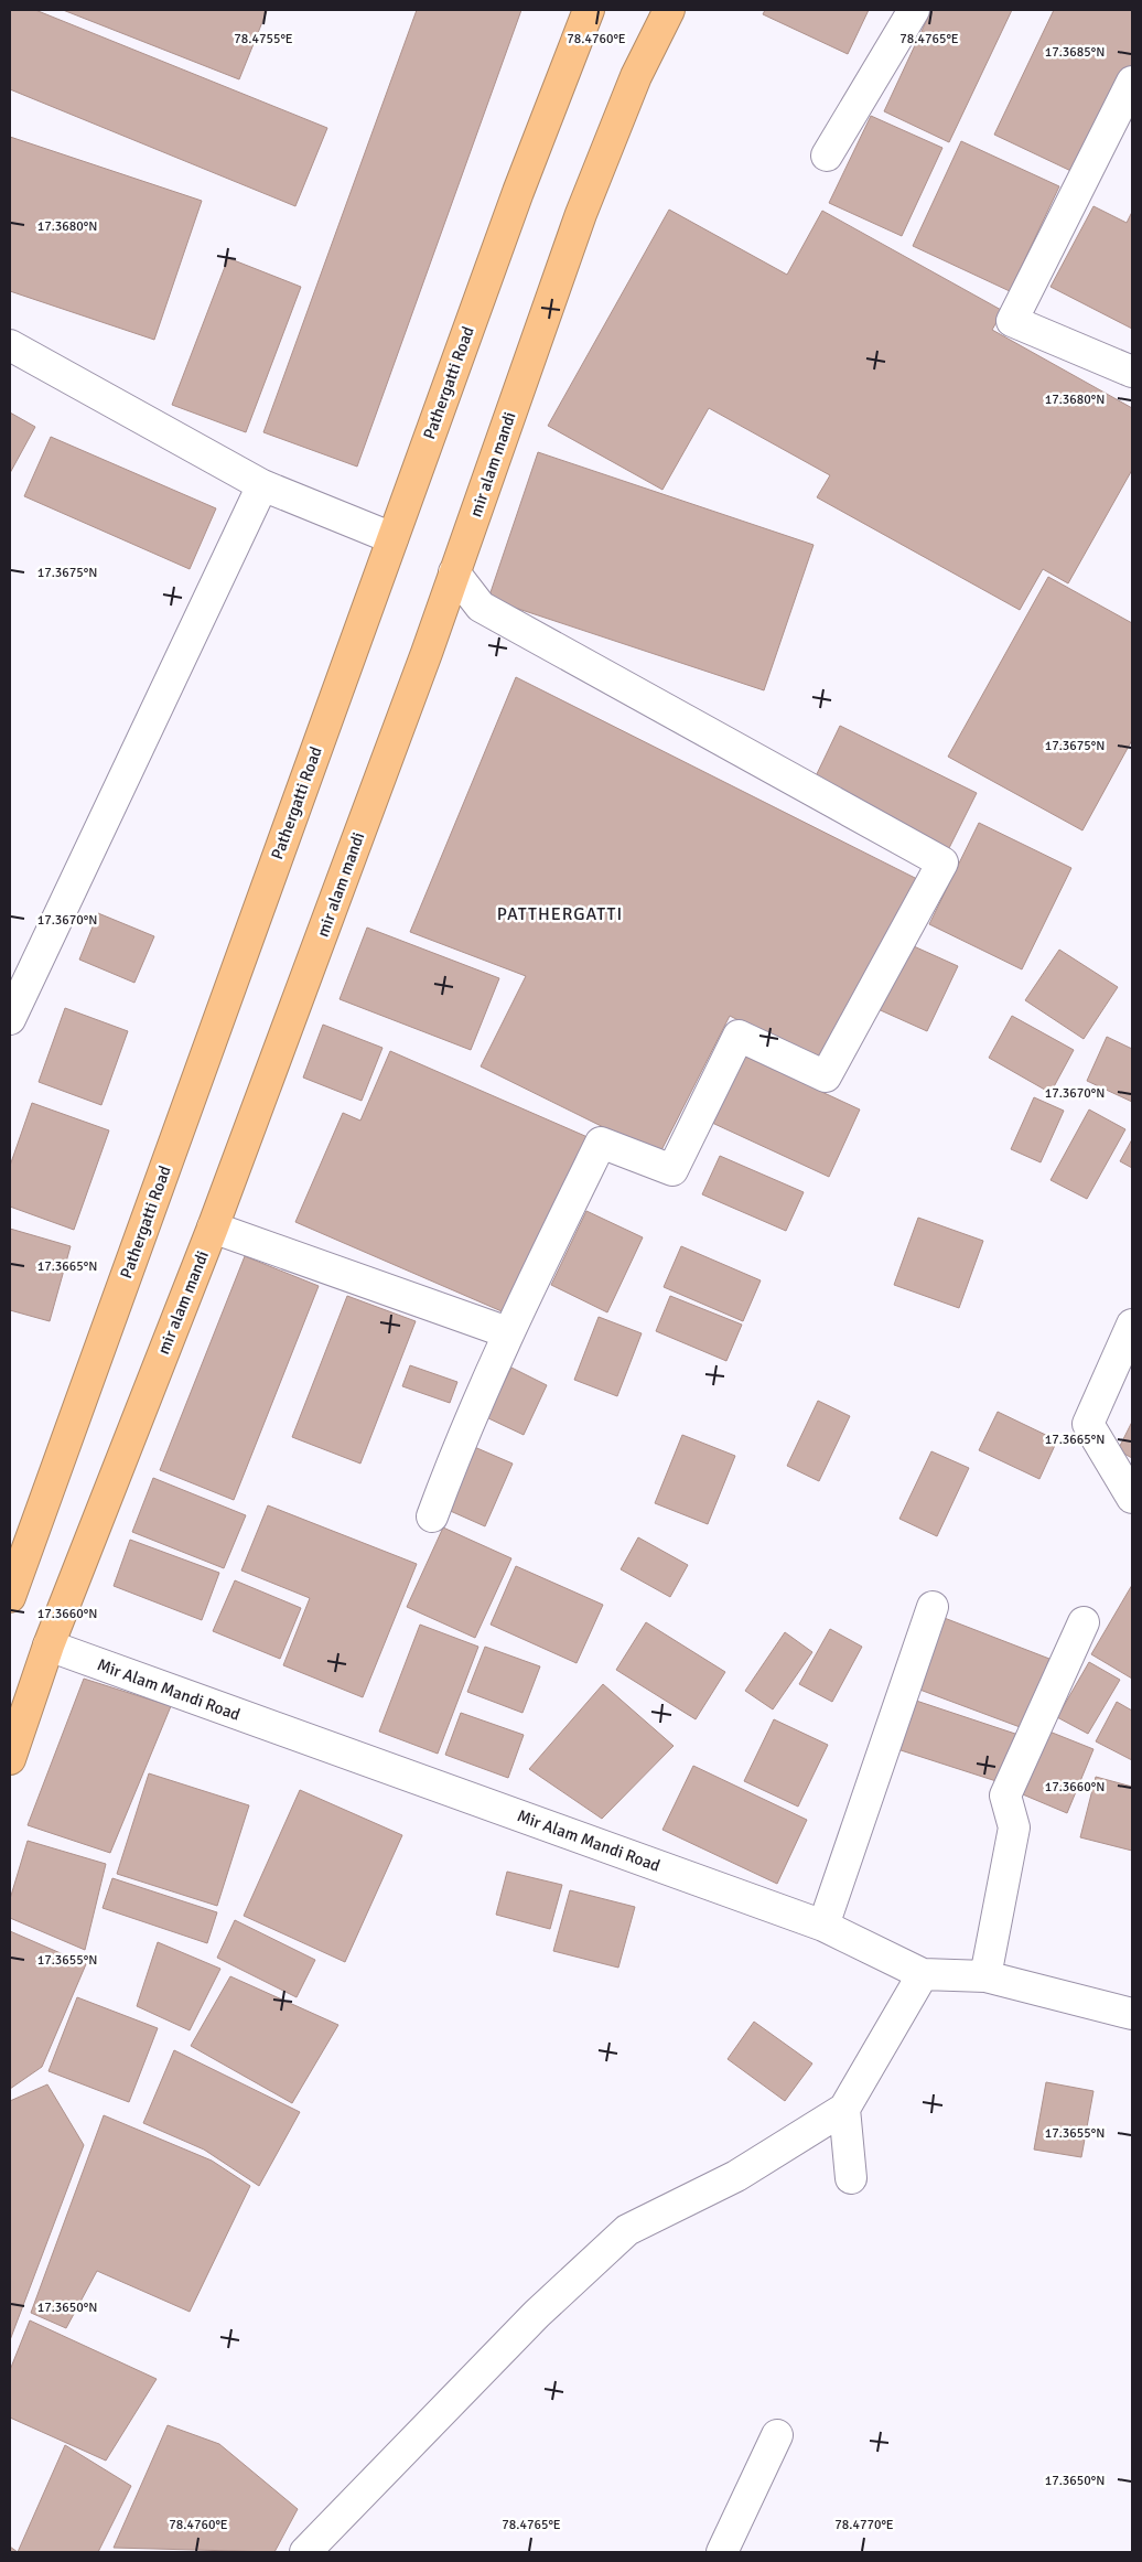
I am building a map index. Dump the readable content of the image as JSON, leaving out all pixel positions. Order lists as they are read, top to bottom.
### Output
{
  "streets": {
    "highway": ["Pathergatti Road", "mir alam mandi"],
    "street": ["Mir Alam Mandi Road"]
  },
  "crossings": [
    ["mir alam mandi", "Mir Alam Mandi Road"]
  ],
  "districts": ["PATTHERGATTI"],
  "coordinates": [
    "78.4755°E",
    "78.4760°E",
    "78.4765°E",
    "17.3685°N",
    "17.3680°N",
    "17.3675°N",
    "17.3670°N",
    "17.3665°N",
    "17.3660°N",
    "17.3655°N",
    "17.3650°N",
    "78.4770°E"
  ]
}
